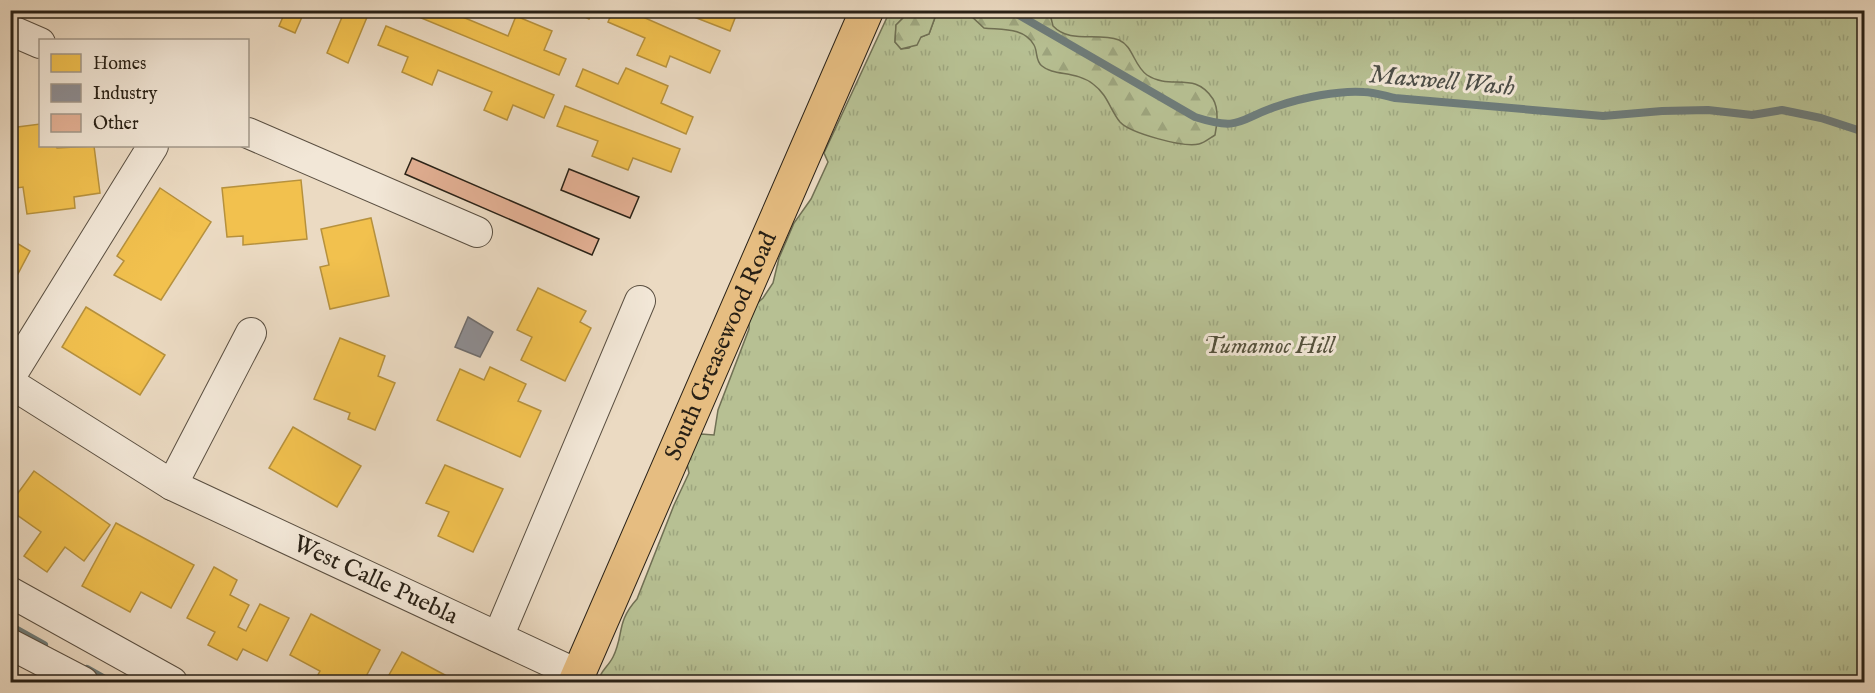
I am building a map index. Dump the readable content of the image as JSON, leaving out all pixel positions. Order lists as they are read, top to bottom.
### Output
{
  "streets": {
    "main road": ["South Greasewood Road"],
    "street": ["West Calle Puebla"]
  },
  "crossings": [
    ["South Greasewood Road", "West Calle Puebla"]
  ],
  "water": ["Maxwell Wash"],
  "parks": ["Tumamoc Hill"],
  "legend": ["Homes", "Industry", "Other"]
}
